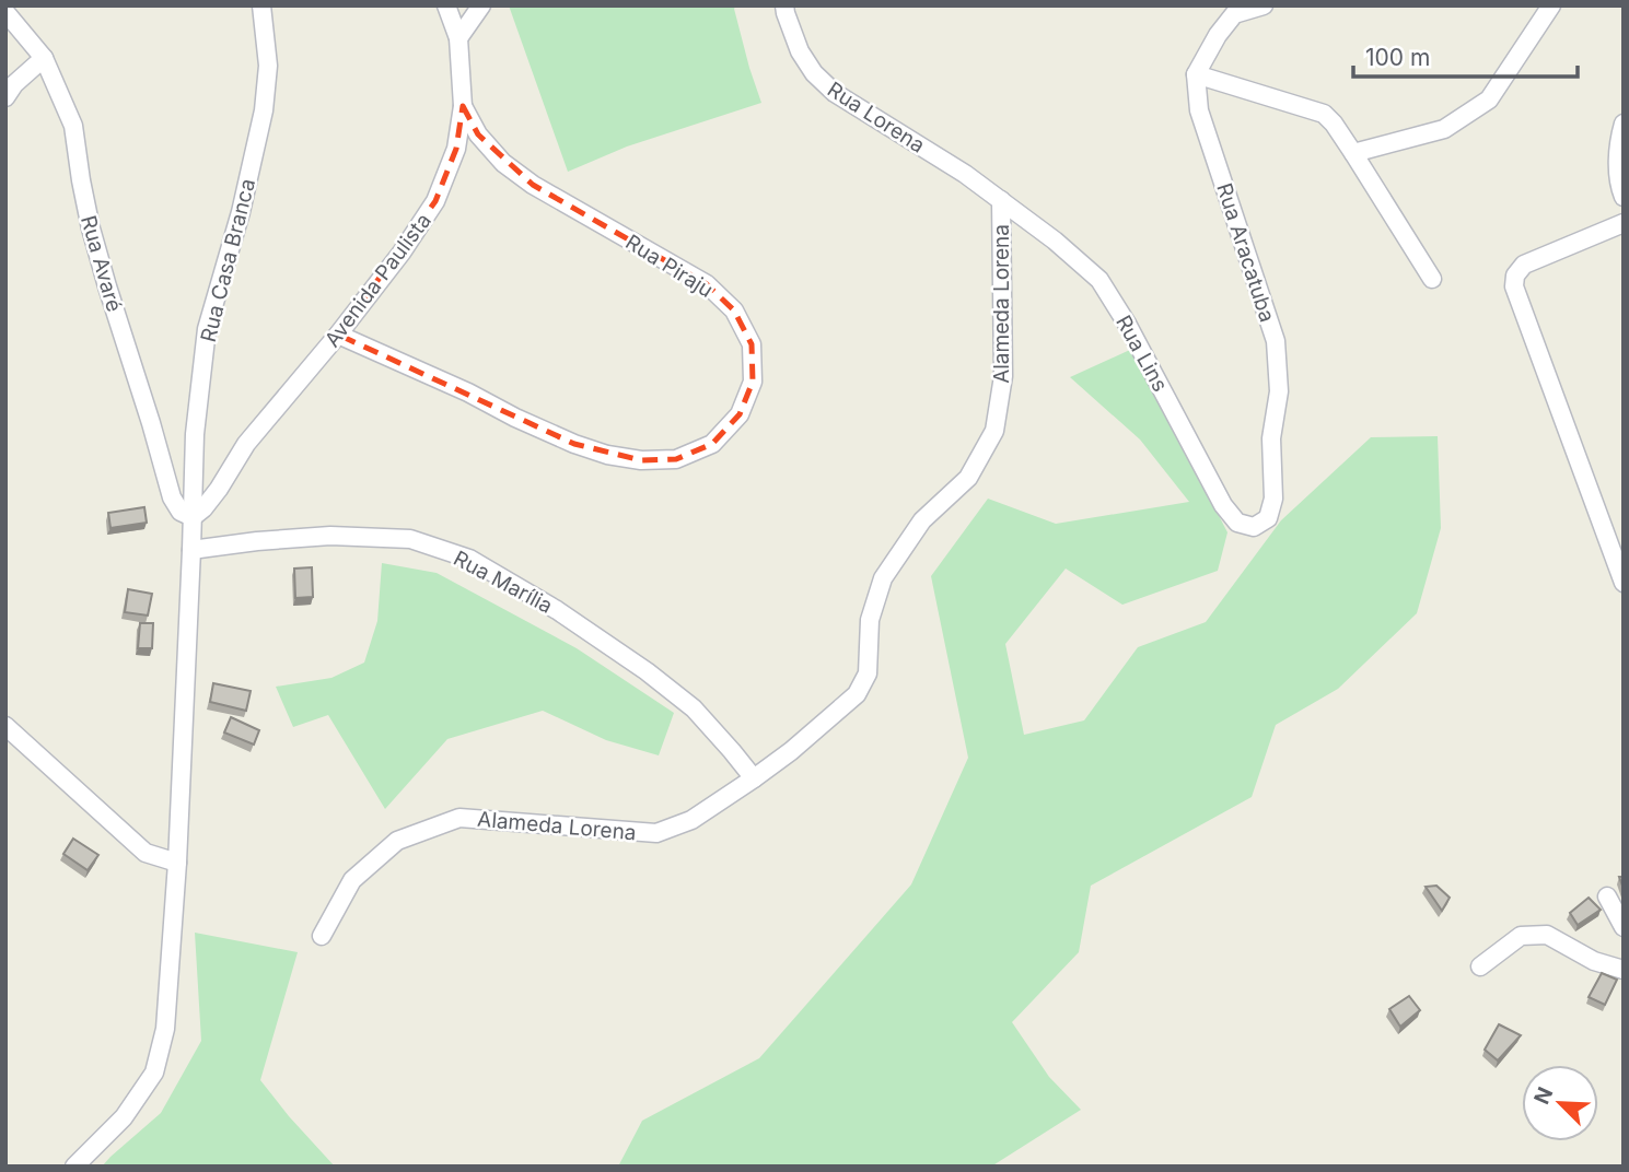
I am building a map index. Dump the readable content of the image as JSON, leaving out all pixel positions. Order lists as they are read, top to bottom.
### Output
{
  "streets": {
    "street": [
      "Rua Lorena",
      "Rua Aracatuba",
      "Rua Casa Branca",
      "Rua Avaré",
      "Rua Piraju",
      "Avenida Paulista",
      "Alameda Lorena",
      "Rua Lins",
      "Rua Marília"
    ]
  },
  "crossings": [
    ["Rua Lorena", "Alameda Lorena"],
    ["Rua Lorena", "Rua Lins"],
    ["Rua Aracatuba", "Rua Lins"],
    ["Rua Casa Branca", "Rua Avaré"],
    ["Rua Casa Branca", "Avenida Paulista"],
    ["Rua Casa Branca", "Rua Marília"],
    ["Rua Avaré", "Avenida Paulista"],
    ["Rua Piraju", "Avenida Paulista"],
    ["Alameda Lorena", "Rua Lins"],
    ["Alameda Lorena", "Rua Marília"]
  ],
  "scale_bar": "100 m",
  "north": "top left"
}
